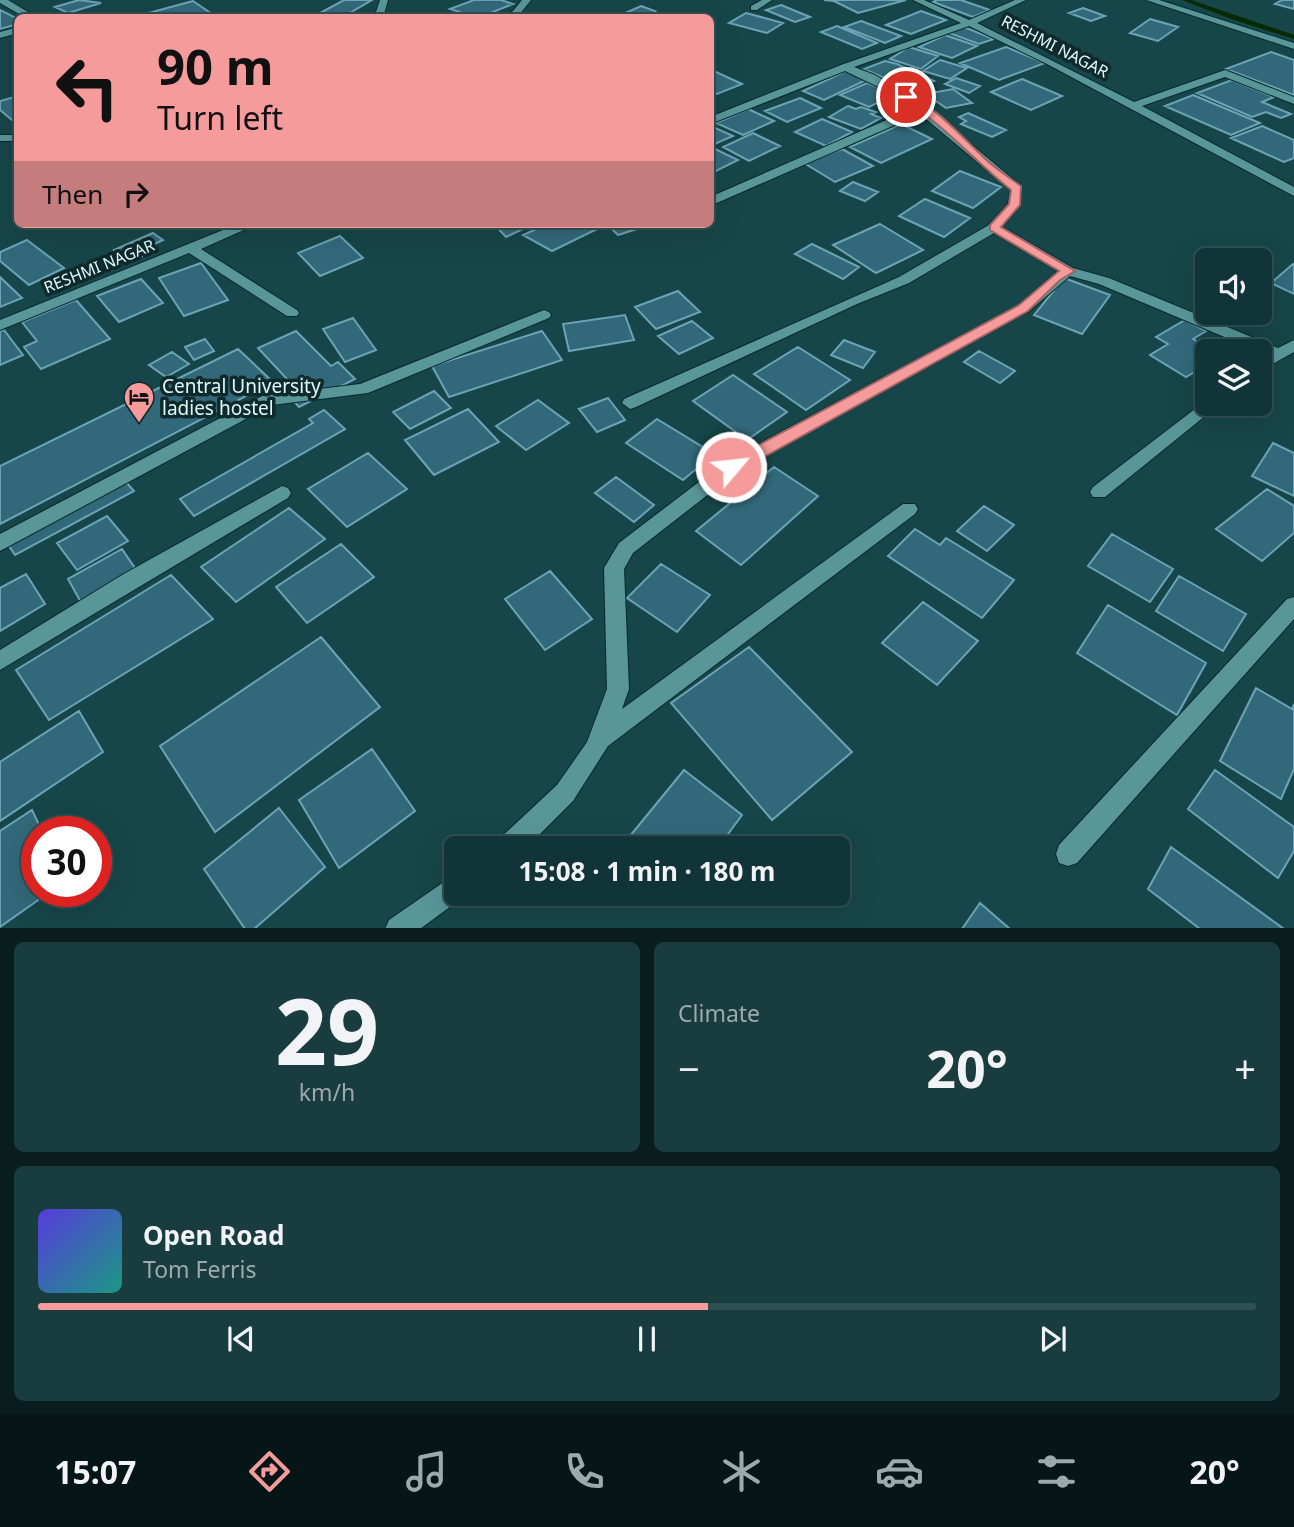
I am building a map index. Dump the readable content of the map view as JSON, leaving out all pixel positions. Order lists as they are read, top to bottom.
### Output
{
  "streets": {
    "street": ["RESHMI NAGAR"]
  },
  "places": {
    "hotel": ["Central University ladies hostel"]
  },
  "page": {
    "turn": ["90 m", "Turn left"],
    "then": "Then",
    "limit": "30",
    "trip": "15:08 · 1 min · 180 m",
    "tile": [
      ["29", "km/h"],
      "Climate"
    ],
    "heat": ["−", "20°", "+"],
    "song": ["Open Road", "Tom Ferris"],
    "tabs": ["15:07", "20°"]
  }
}
